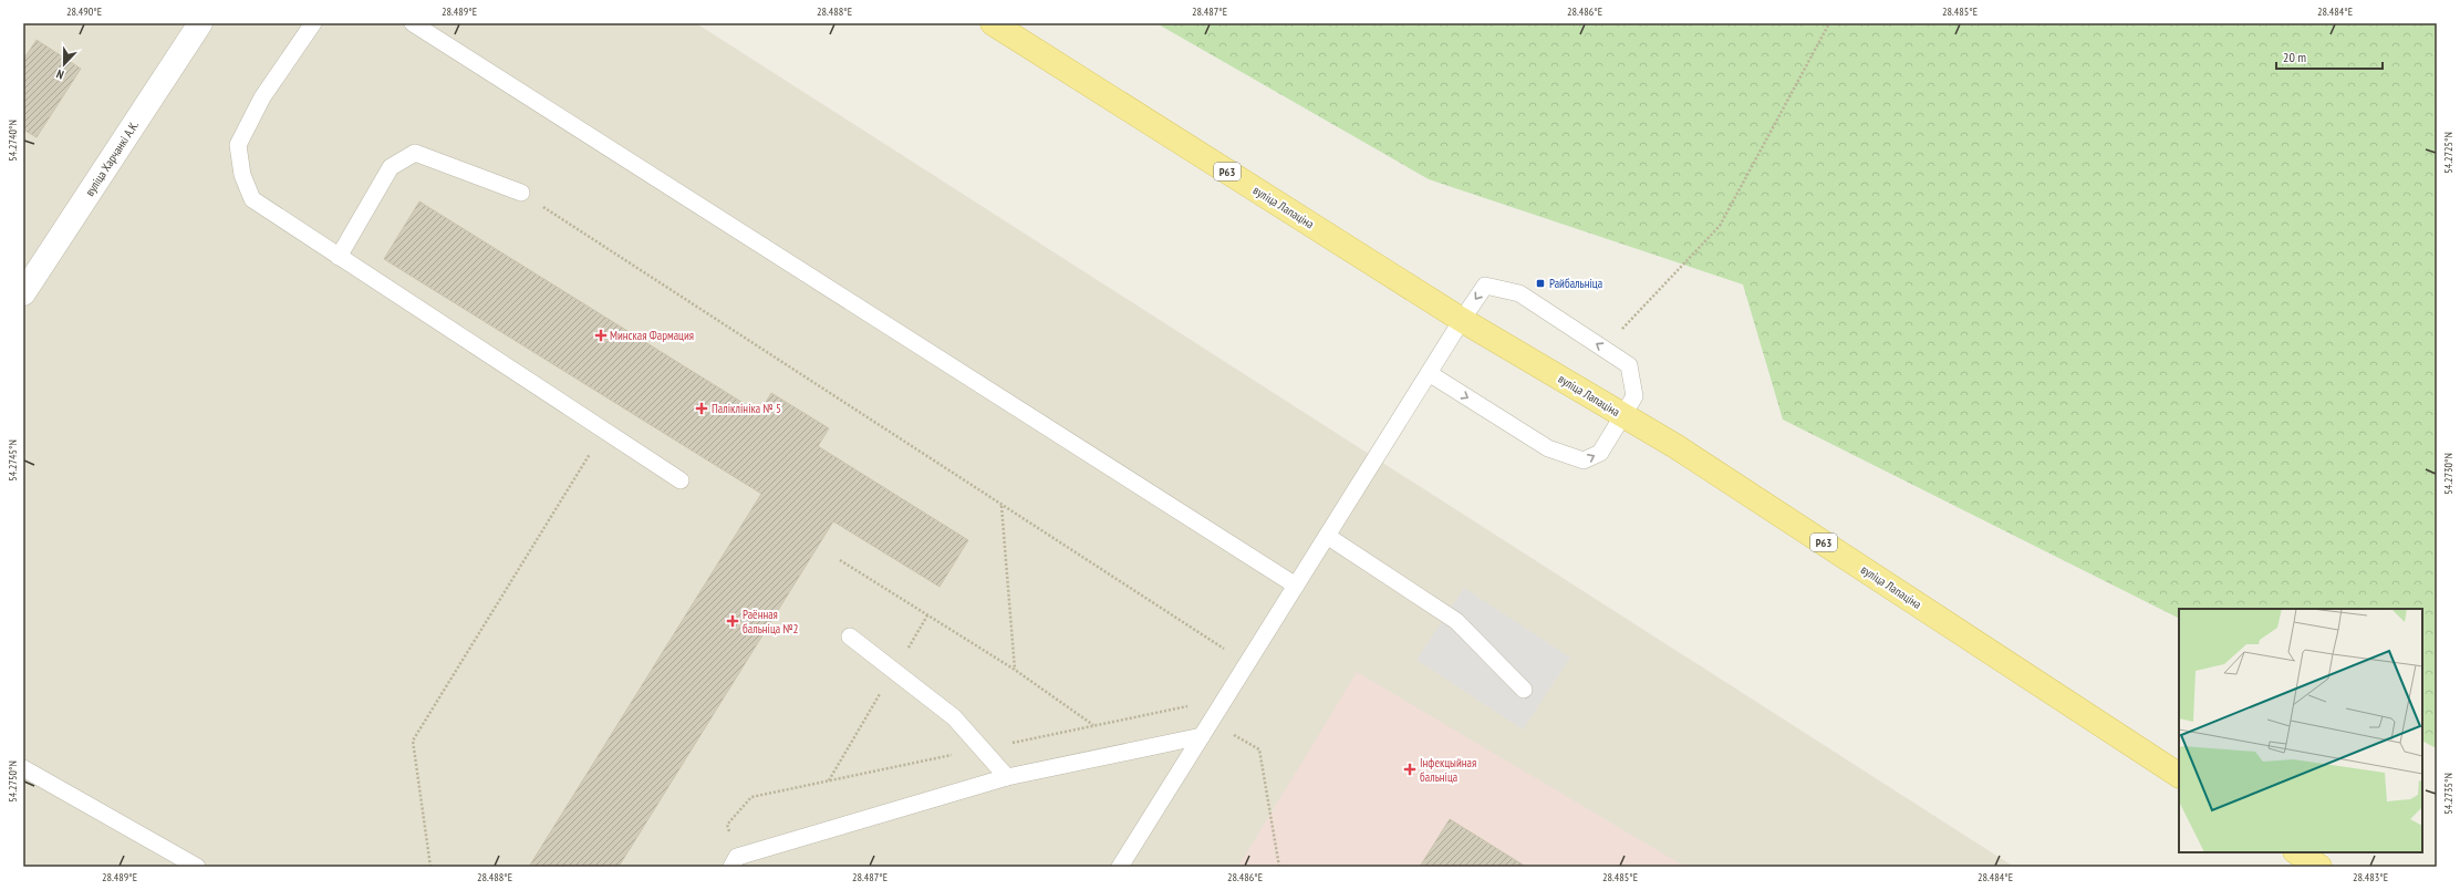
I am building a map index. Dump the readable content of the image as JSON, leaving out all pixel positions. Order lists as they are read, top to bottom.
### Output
{
  "streets": {
    "main road": ["Р63", "вуліца Лапаціна"],
    "street": ["вуліца Харчанкі А.К."]
  },
  "places": {
    "transit": ["Райбальніца"],
    "health": [
      "Минская Фармация",
      "Паліклініка № 5",
      "Раённая бальніца №2",
      "Інфекцыйная бальніца"
    ]
  },
  "scale_bar": "20 m",
  "north": "bottom",
  "coordinates": [
    "28.490°E",
    "28.489°E",
    "28.488°E",
    "28.487°E",
    "28.486°E",
    "28.485°E",
    "28.484°E",
    "54.2740°N",
    "54.2725°N",
    "54.2745°N",
    "54.2730°N",
    "54.2750°N",
    "54.2735°N",
    "28.483°E"
  ]
}
